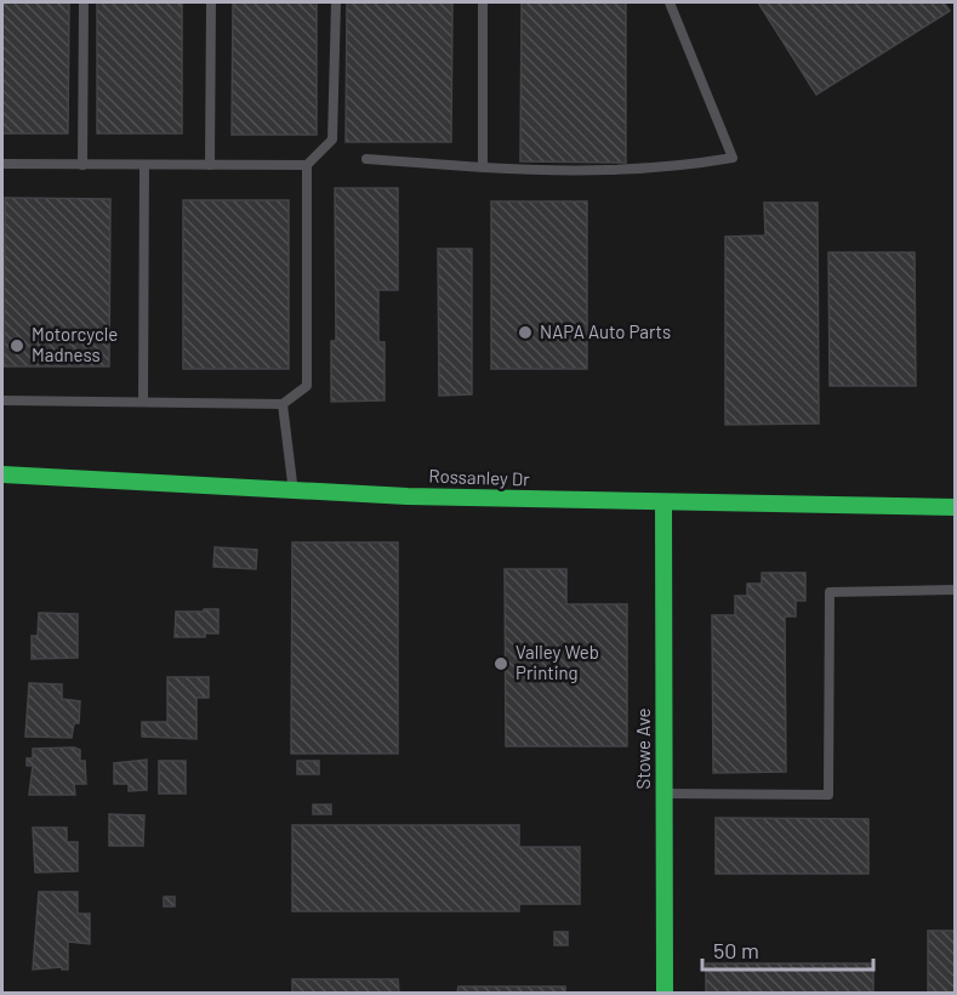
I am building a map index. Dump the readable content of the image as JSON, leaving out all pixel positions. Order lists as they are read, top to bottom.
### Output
{
  "streets": {
    "main road": ["Rossanley Dr", "Stowe Ave"]
  },
  "crossings": [
    ["Rossanley Dr", "Stowe Ave"]
  ],
  "places": ["NAPA Auto Parts", "Motorcycle Madness", "Valley Web Printing"],
  "scale_bar": "50 m"
}
